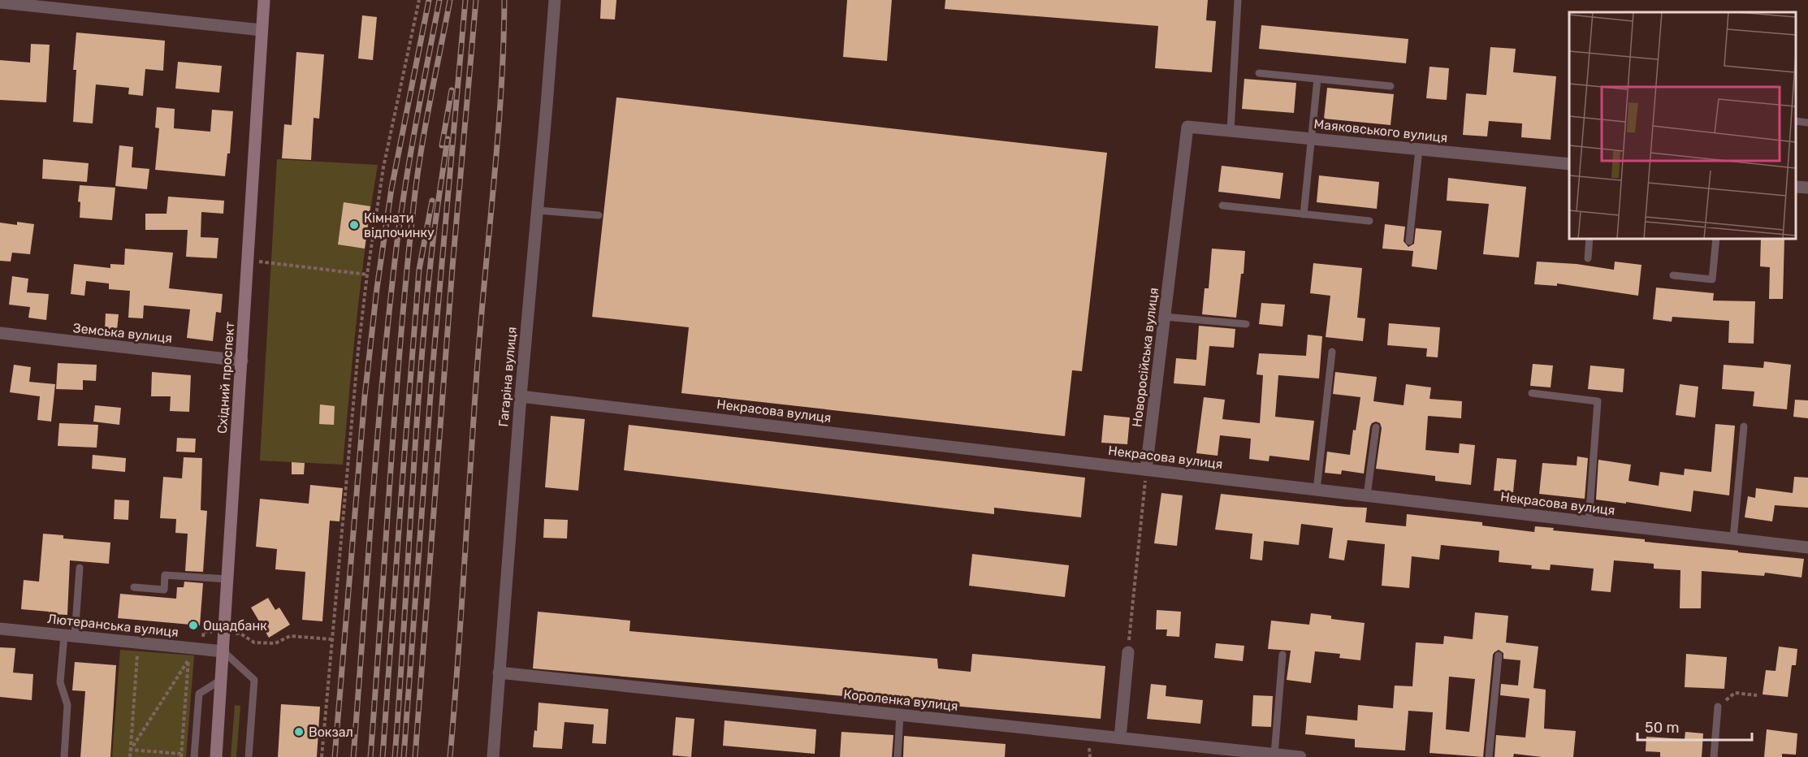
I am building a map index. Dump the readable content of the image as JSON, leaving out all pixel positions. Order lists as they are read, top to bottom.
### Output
{
  "streets": {
    "main road": ["Східний проспект"],
    "street": [
      "Маяковського вулиця",
      "Земська вулиця",
      "Новоросійська вулиця",
      "Гагаріна вулиця",
      "Некрасова вулиця",
      "Лютеранська вулиця",
      "Короленка вулиця"
    ]
  },
  "crossings": [
    ["Маяковського вулиця", "Новоросійська вулиця"],
    ["Земська вулиця", "Східний проспект"],
    ["Новоросійська вулиця", "Некрасова вулиця"],
    ["Гагаріна вулиця", "Некрасова вулиця"],
    ["Гагаріна вулиця", "Короленка вулиця"],
    ["Східний проспект", "Лютеранська вулиця"]
  ],
  "places": ["Кімнати відпочинку", "Ощадбанк", "Вокзал"],
  "scale_bar": "50 m"
}
